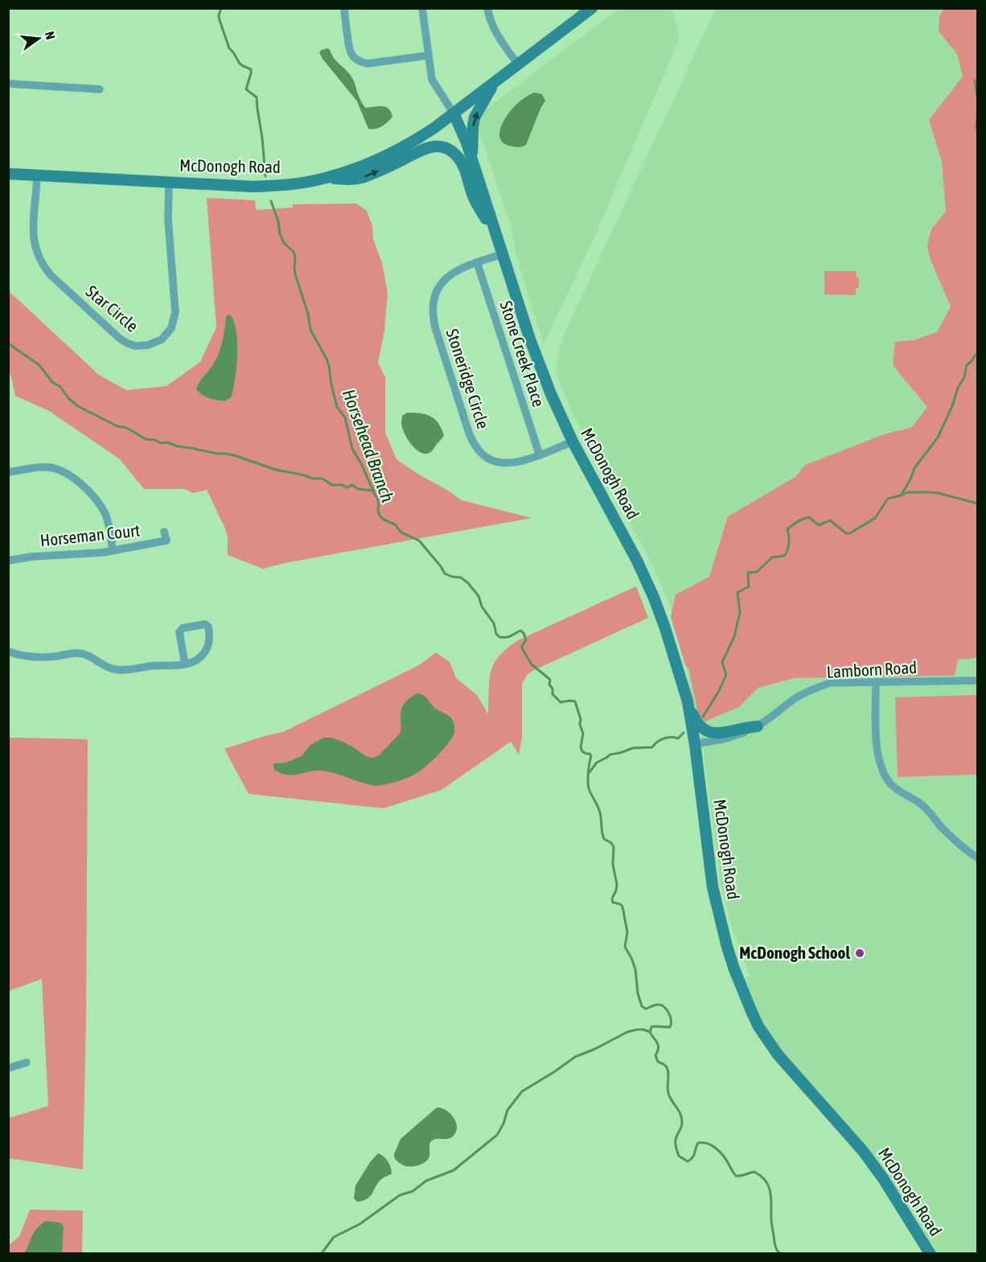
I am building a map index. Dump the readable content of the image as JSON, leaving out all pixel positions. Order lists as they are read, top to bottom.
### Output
{
  "streets": {
    "main road": ["McDonogh Road"],
    "street": [
      "Star Circle",
      "Stone Creek Place",
      "Stoneridge Circle",
      "Horseman Court",
      "Lamborn Road"
    ]
  },
  "crossings": [
    ["McDonogh Road", "Star Circle"],
    ["McDonogh Road", "Stoneridge Circle"],
    ["McDonogh Road", "Lamborn Road"],
    ["Stone Creek Place", "Stoneridge Circle"]
  ],
  "water": ["Horsehead Branch"],
  "places": ["McDonogh School"],
  "north": "right"
}
